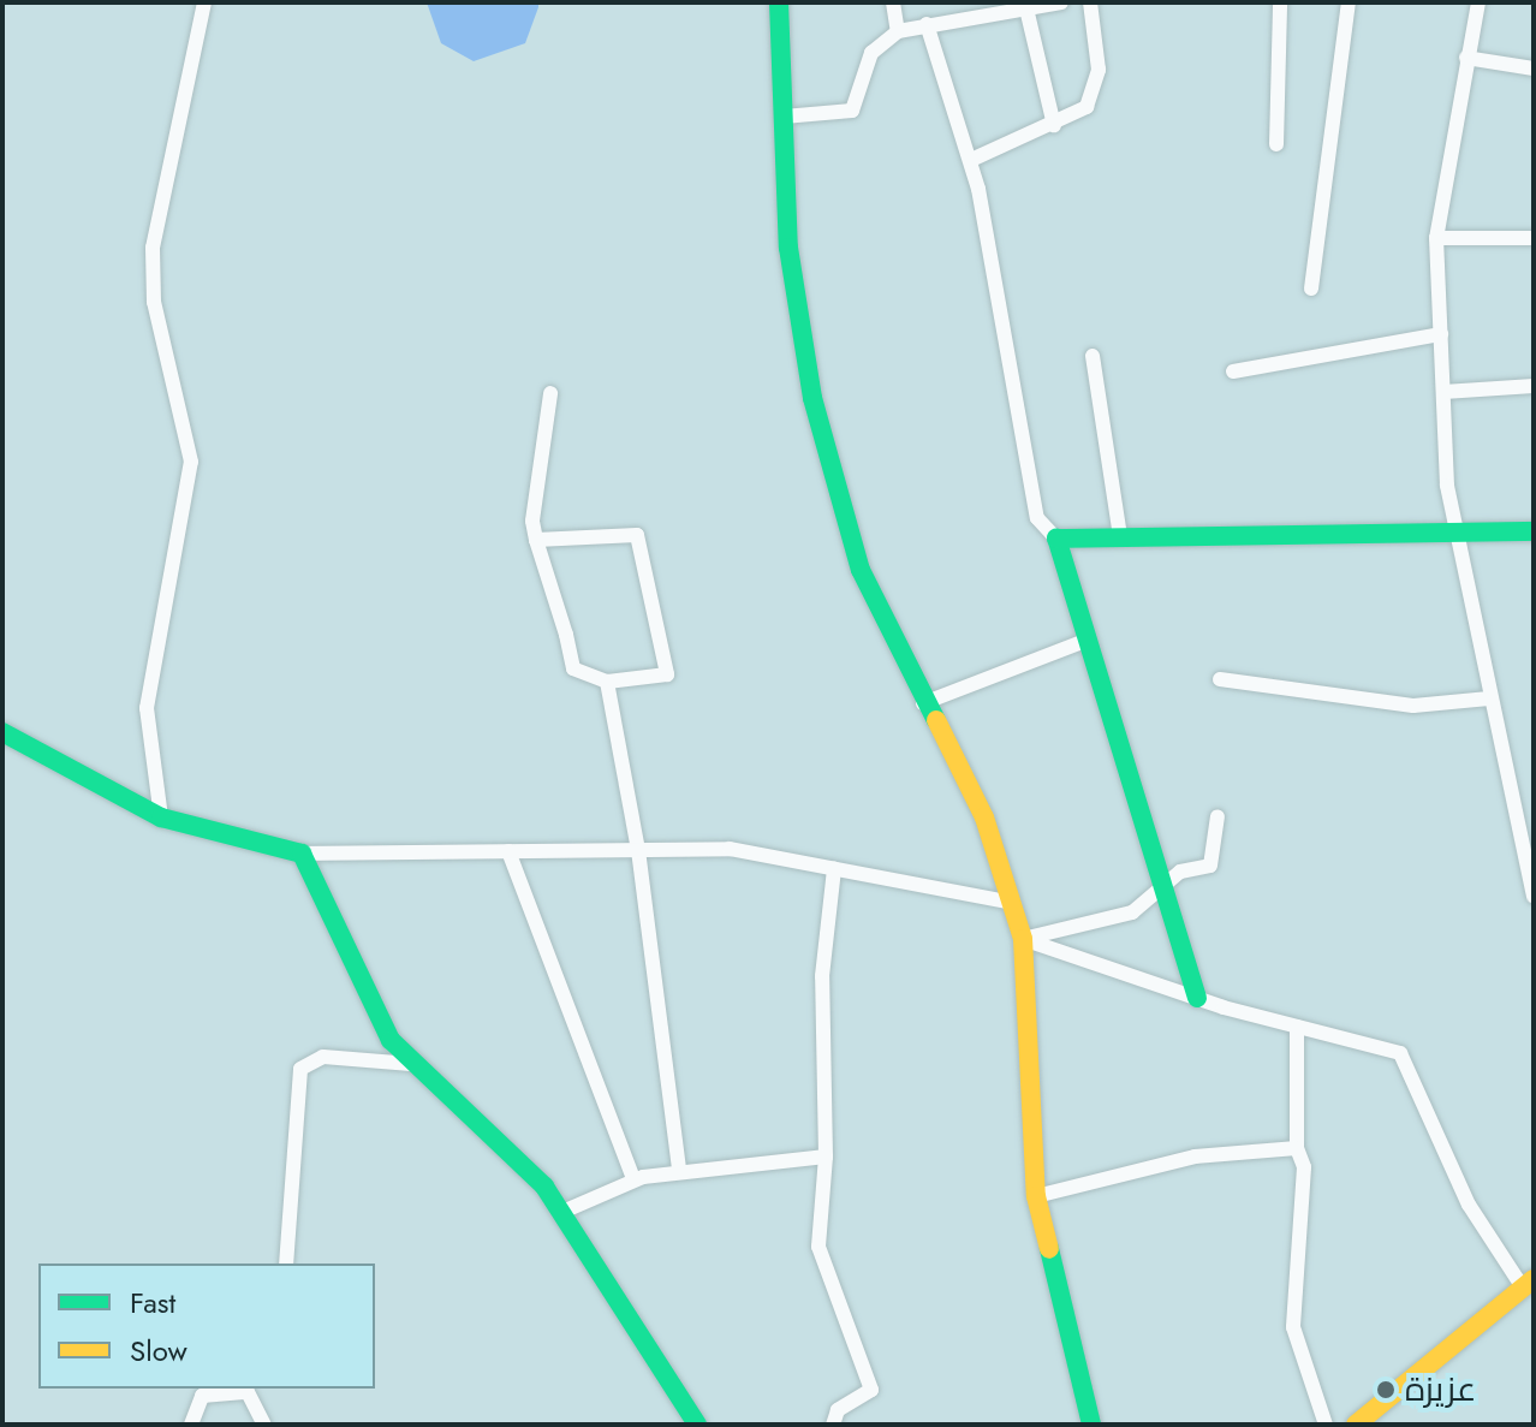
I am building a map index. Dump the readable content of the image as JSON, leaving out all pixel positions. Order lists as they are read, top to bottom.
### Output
{
  "places": ["عزيزة"],
  "legend": ["Fast", "Slow"]
}
